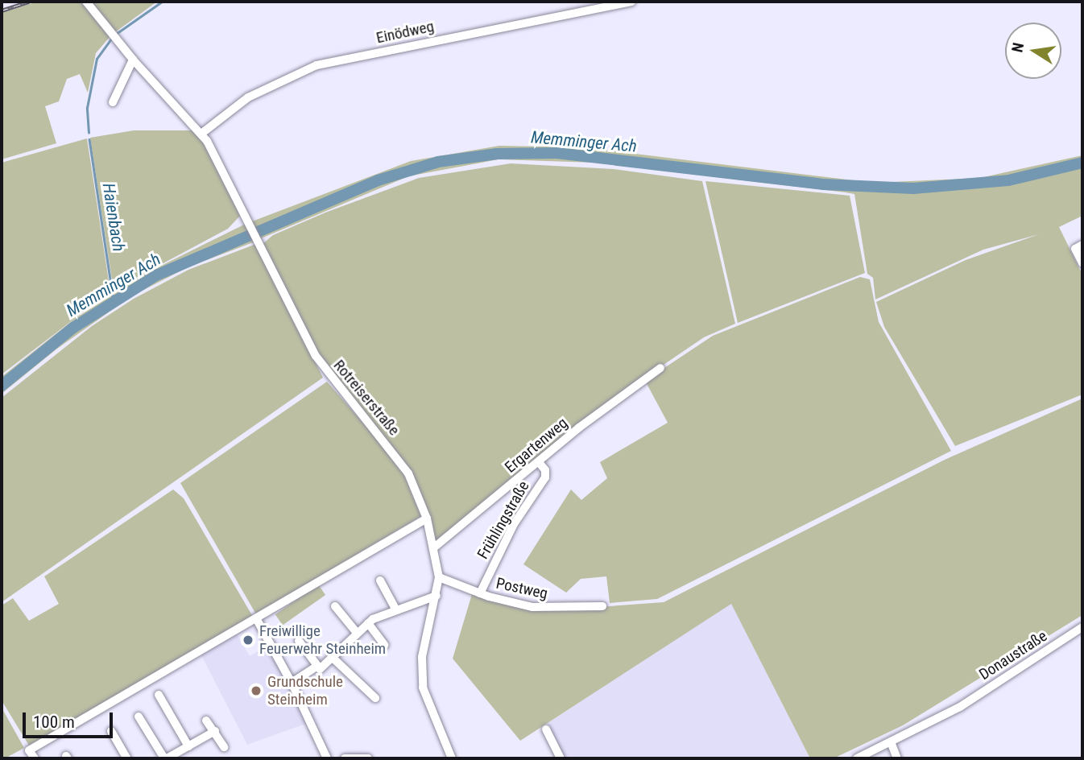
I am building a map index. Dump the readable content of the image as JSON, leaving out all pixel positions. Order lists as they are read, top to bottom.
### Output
{
  "streets": {
    "street": [
      "Einödweg",
      "Rotreiserstraße",
      "Ergartenweg",
      "Frühlingstraße",
      "Postweg",
      "Donaustraße"
    ]
  },
  "crossings": [
    ["Einödweg", "Rotreiserstraße"],
    ["Rotreiserstraße", "Ergartenweg"],
    ["Rotreiserstraße", "Postweg"],
    ["Ergartenweg", "Frühlingstraße"],
    ["Frühlingstraße", "Postweg"]
  ],
  "water": ["Memminger Ach", "Haienbach"],
  "places": ["Freiwillige Feuerwehr Steinheim", "Grundschule Steinheim"],
  "scale_bar": "100 m",
  "north": "left"
}
